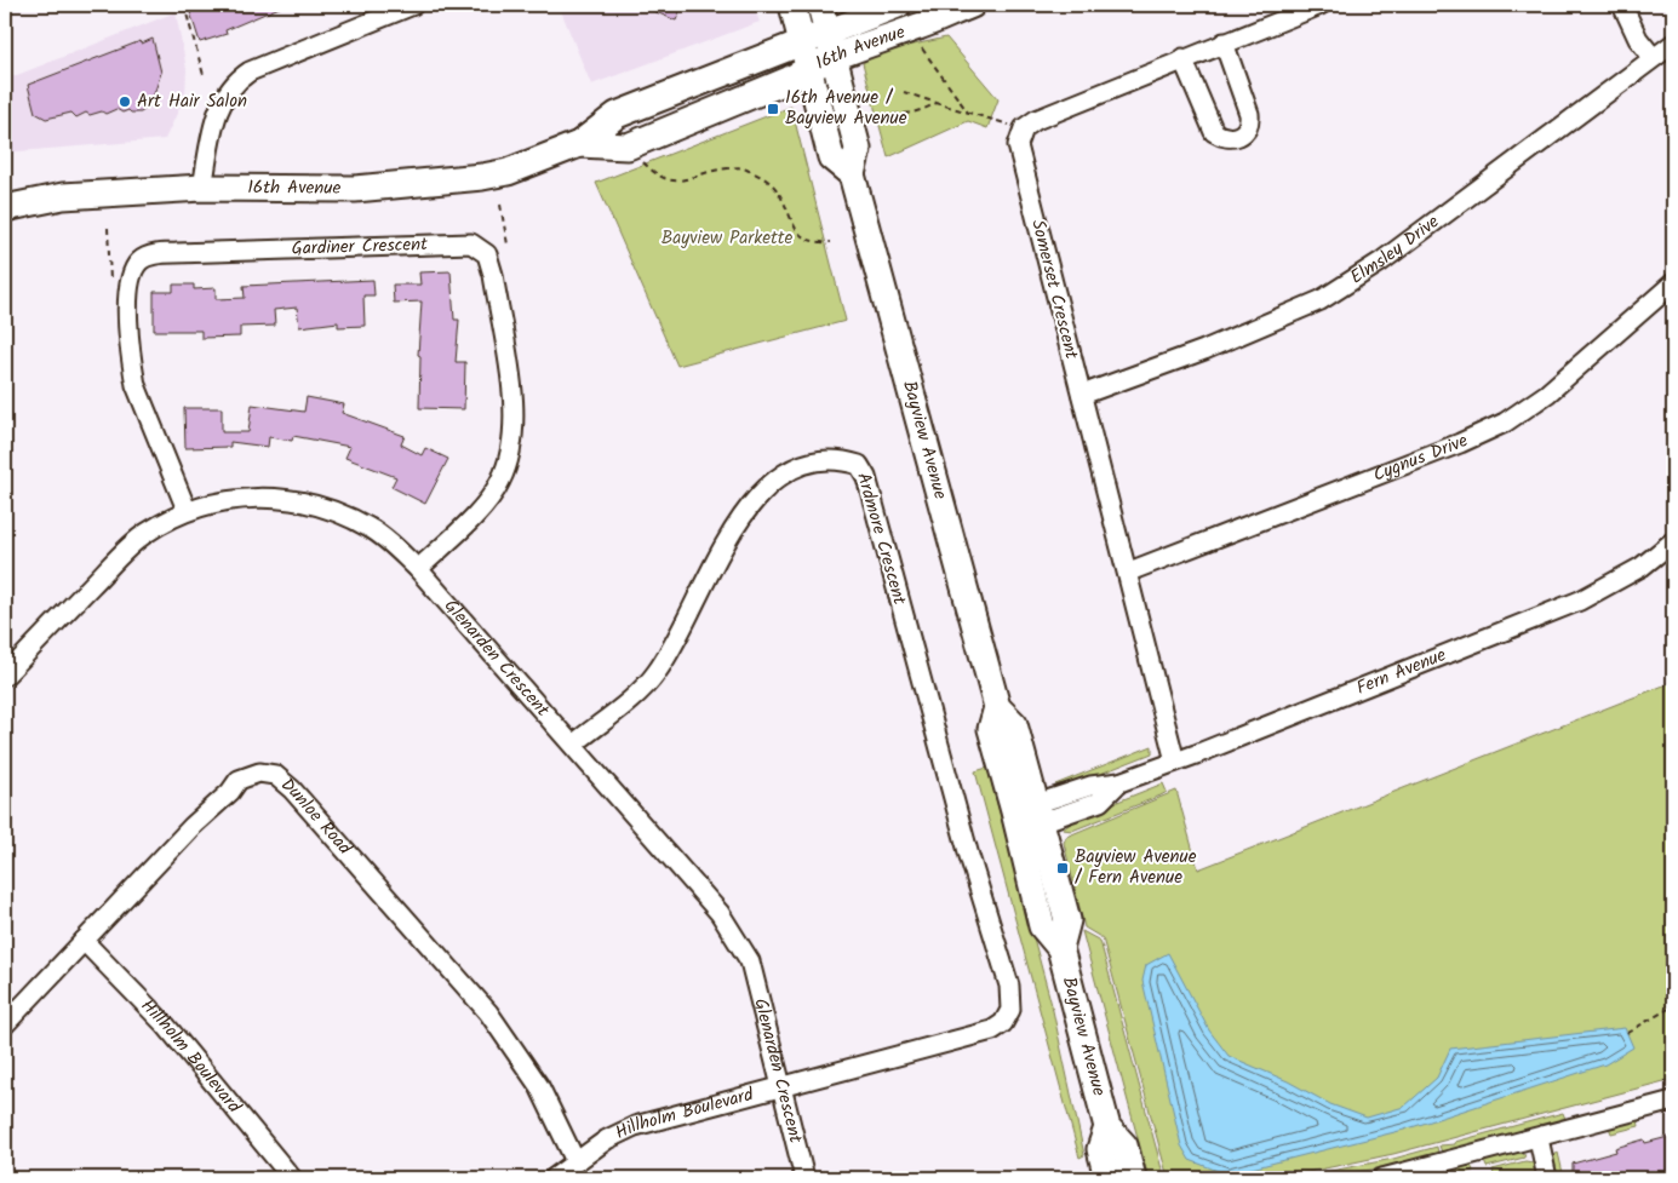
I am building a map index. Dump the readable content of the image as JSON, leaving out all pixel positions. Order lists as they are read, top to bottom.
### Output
{
  "streets": {
    "main road": ["16th Avenue", "Bayview Avenue"],
    "street": [
      "Gardiner Crescent",
      "Elmsley Drive",
      "Somerset Crescent",
      "Cygnus Drive",
      "Ardmore Crescent",
      "Glenarden Crescent",
      "Fern Avenue",
      "Dunloe Road",
      "Hillholm Boulevard"
    ]
  },
  "crossings": [
    ["16th Avenue", "Bayview Avenue"],
    ["Gardiner Crescent", "Glenarden Crescent"],
    ["Elmsley Drive", "Somerset Crescent"],
    ["Somerset Crescent", "Cygnus Drive"],
    ["Somerset Crescent", "Fern Avenue"],
    ["Bayview Avenue", "Fern Avenue"],
    ["Ardmore Crescent", "Glenarden Crescent"],
    ["Ardmore Crescent", "Hillholm Boulevard"],
    ["Glenarden Crescent", "Hillholm Boulevard"],
    ["Dunloe Road", "Hillholm Boulevard"]
  ],
  "parks": ["Bayview Parkette"],
  "places": {
    "other": ["Art Hair Salon"],
    "transit": ["16th Avenue / Bayview Avenue", "Bayview Avenue / Fern Avenue"]
  }
}
